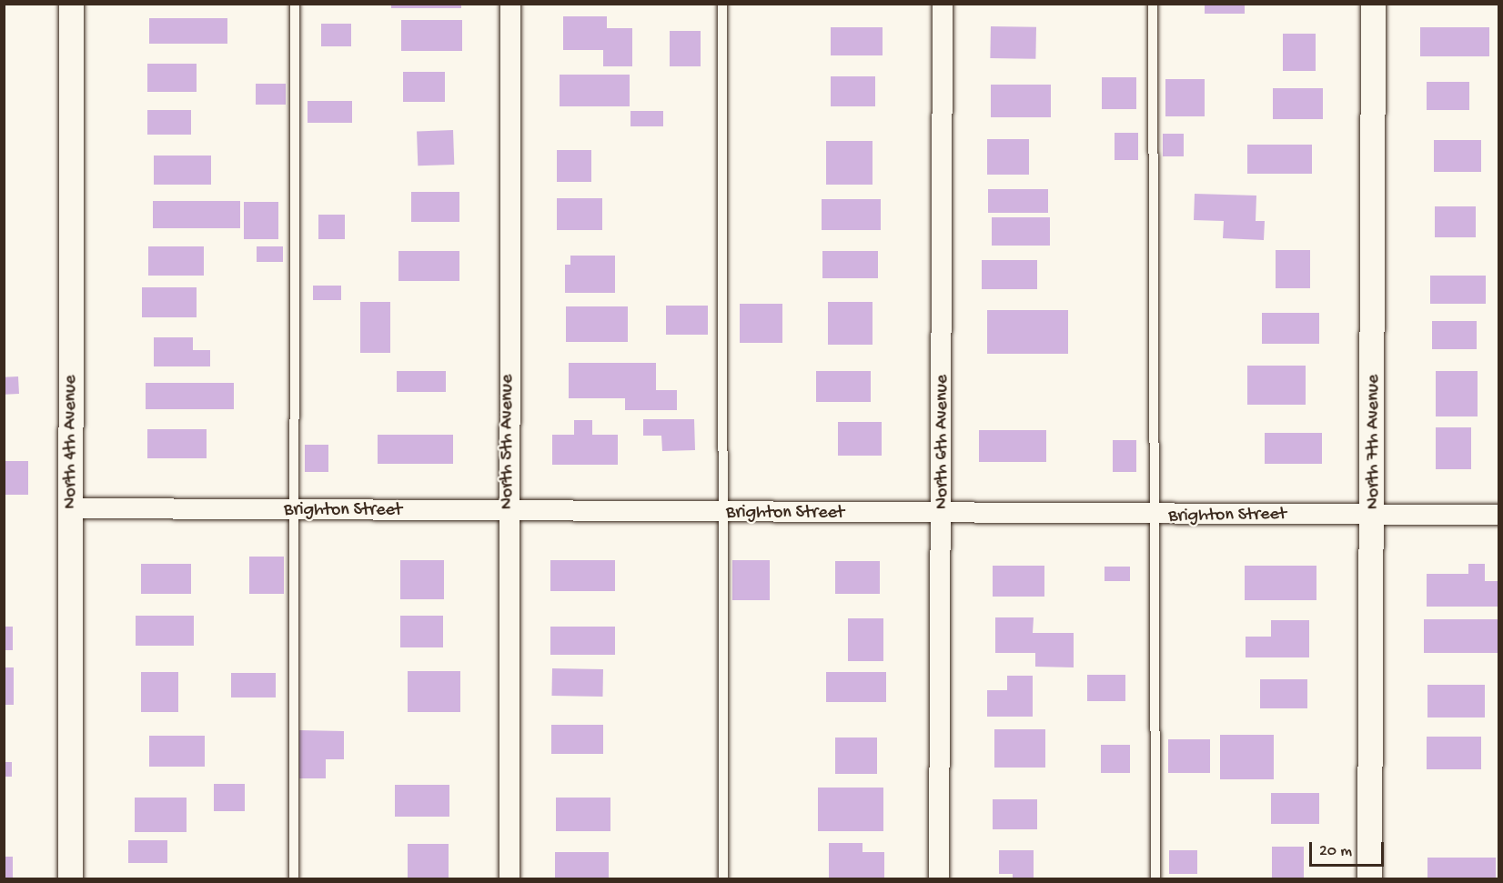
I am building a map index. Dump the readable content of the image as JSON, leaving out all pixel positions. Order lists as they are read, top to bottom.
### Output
{
  "streets": {
    "street": [
      "North 4th Avenue",
      "North 5th Avenue",
      "North 6th Avenue",
      "North 7th Avenue",
      "Brighton Street"
    ]
  },
  "crossings": [
    ["North 4th Avenue", "Brighton Street"],
    ["North 5th Avenue", "Brighton Street"],
    ["North 6th Avenue", "Brighton Street"],
    ["North 7th Avenue", "Brighton Street"]
  ],
  "scale_bar": "20 m"
}
